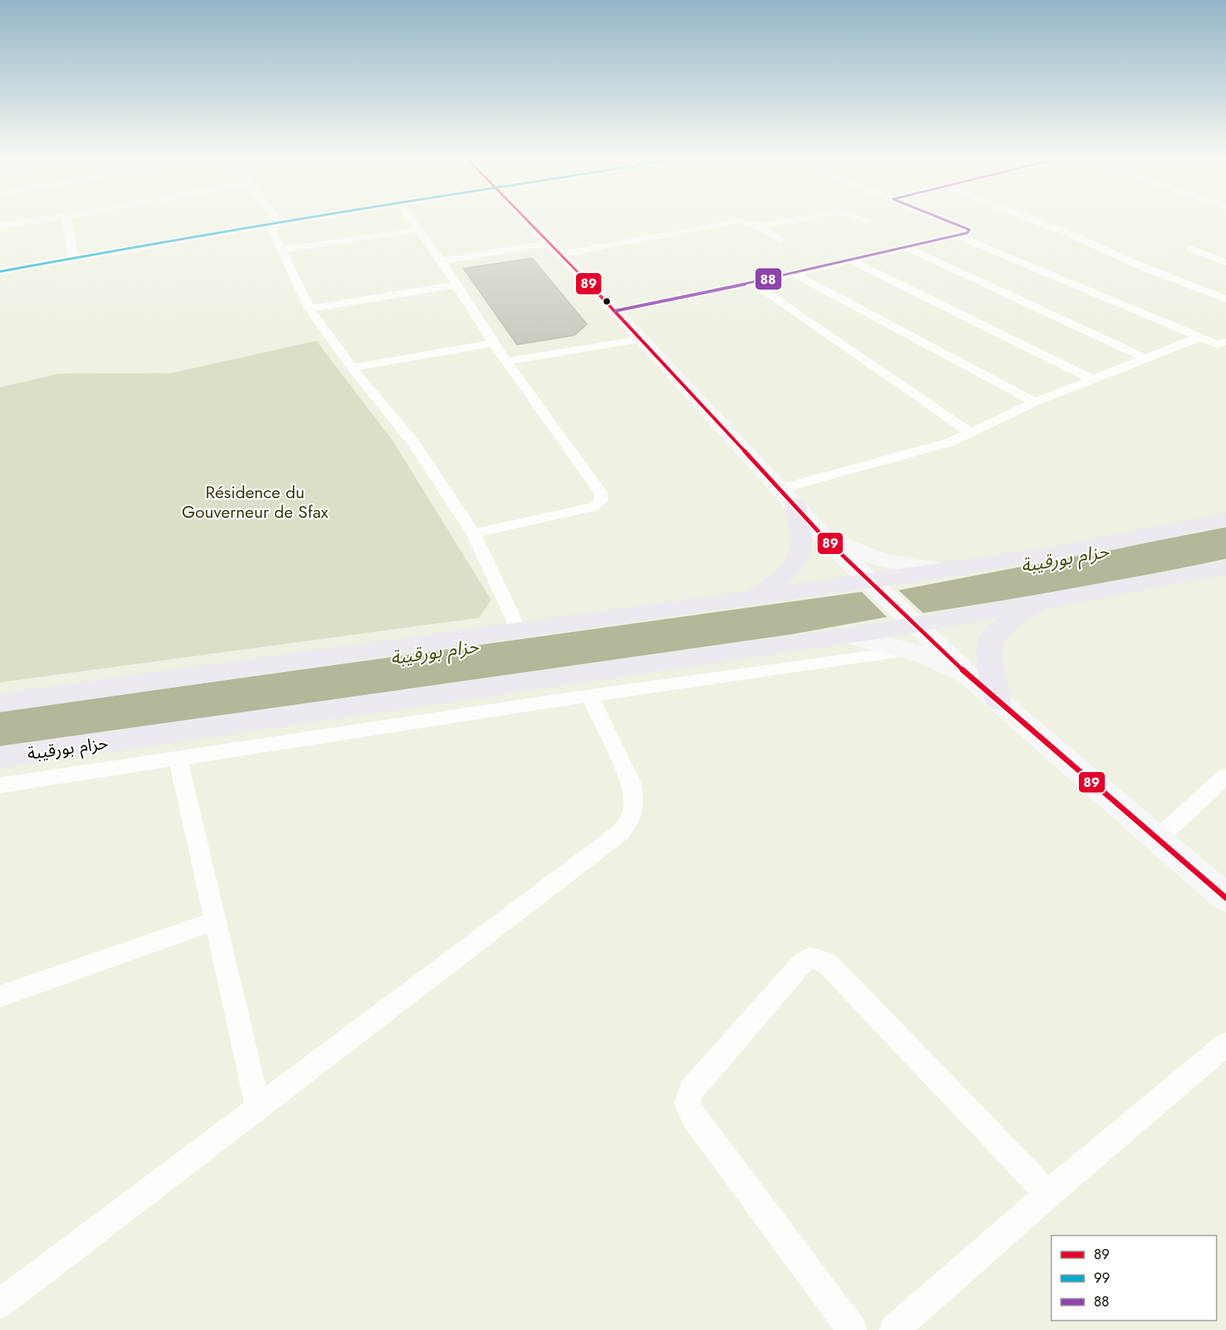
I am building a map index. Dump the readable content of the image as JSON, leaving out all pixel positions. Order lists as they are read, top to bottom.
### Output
{
  "streets": {
    "highway": ["حزام بورقيبة"]
  },
  "water": ["حزام بورقيبة"],
  "parks": ["Résidence du Gouverneur de Sfax"],
  "lines": ["transit line 89", "transit line 99", "transit line 88"],
  "legend": ["89", "99", "88"]
}
